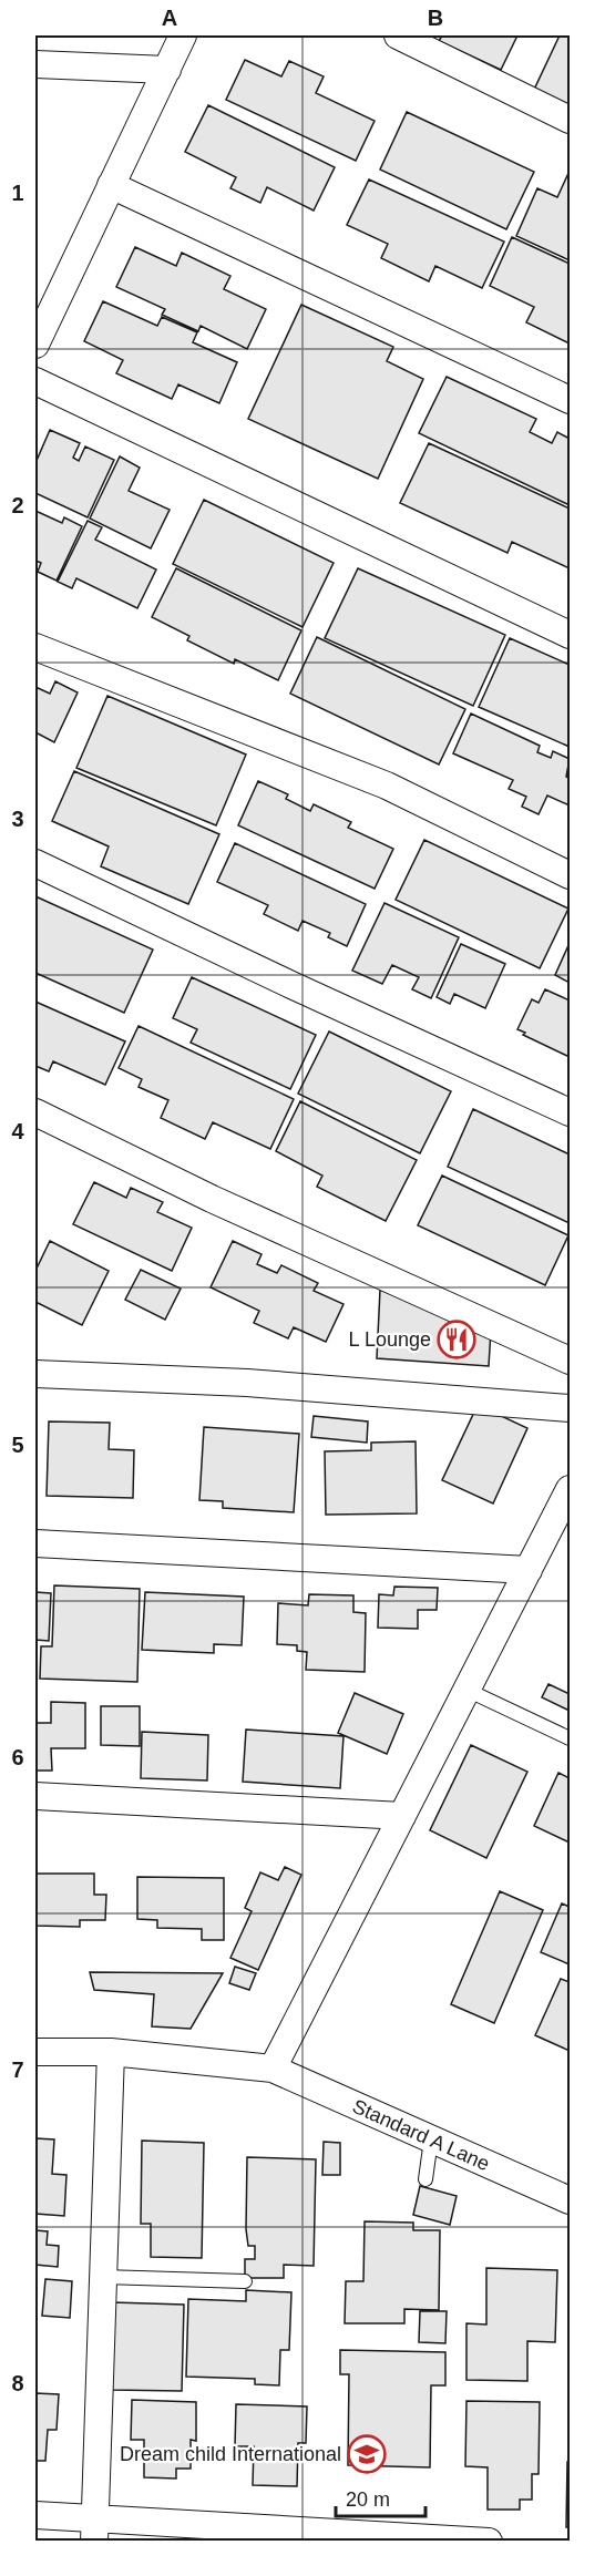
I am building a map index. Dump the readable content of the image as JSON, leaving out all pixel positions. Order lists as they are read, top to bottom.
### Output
{
  "streets": {
    "street": ["Standard A Lane"]
  },
  "places": {
    "restaurant": ["L Lounge"],
    "school or university": ["Dream child International"]
  },
  "scale_bar": "20 m",
  "grid": {
    "columns": ["A", "B"],
    "rows": [
      "1",
      "2",
      "3",
      "4",
      "5",
      "6",
      "7",
      "8"
    ]
  }
}
